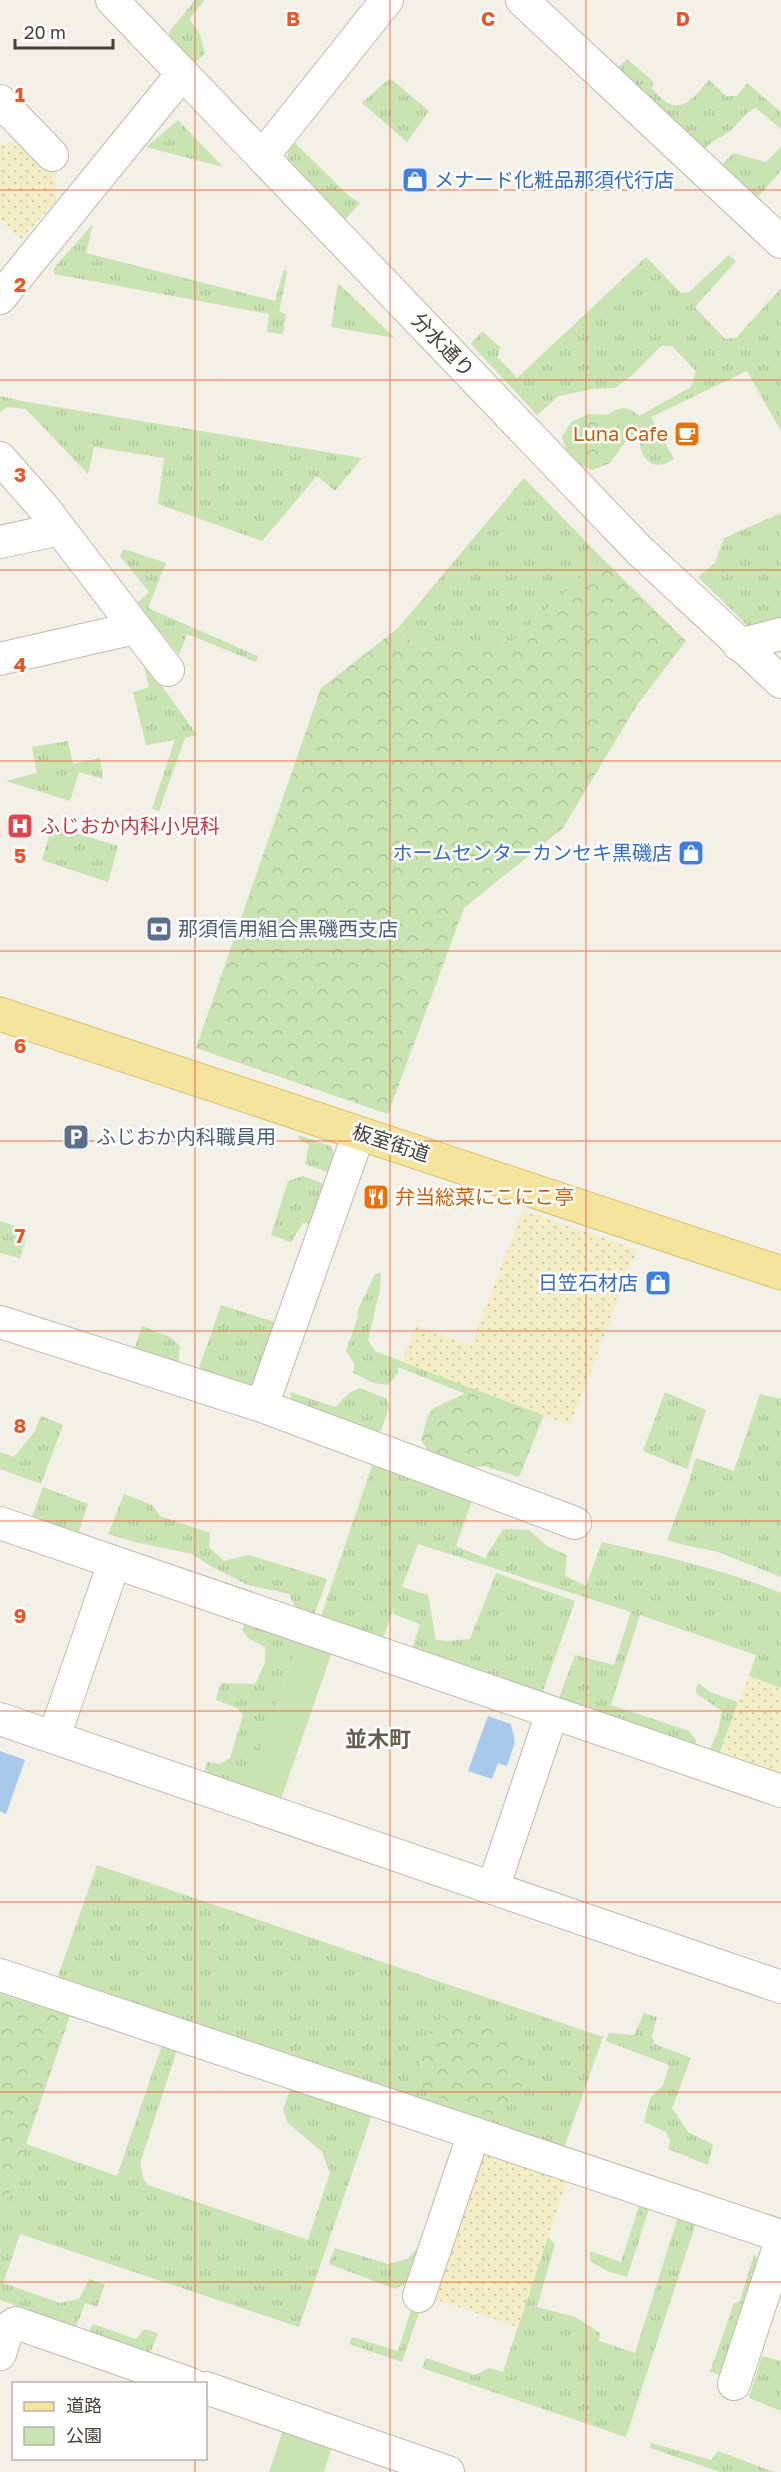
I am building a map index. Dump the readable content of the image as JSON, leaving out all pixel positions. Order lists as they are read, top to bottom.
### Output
{
  "streets": {
    "main road": ["板室街道"],
    "street": ["分水通り"]
  },
  "districts": ["並木町"],
  "places": {
    "shop": ["メナード化粧品那須代行店", "ホームセンターカンセキ黒磯店", "日笠石材店"],
    "cafe": ["Luna Cafe"],
    "hospital": ["ふじおか内科小児科"],
    "bank": ["那須信用組合黒磯西支店"],
    "parking": ["ふじおか内科職員用"],
    "restaurant": ["弁当総菜にこにこ亭"]
  },
  "legend": ["道路", "公園"],
  "scale_bar": "20 m",
  "grid": {
    "columns": ["B", "C", "D"],
    "rows": [
      "1",
      "2",
      "3",
      "4",
      "5",
      "6",
      "7",
      "8",
      "9"
    ]
  }
}
